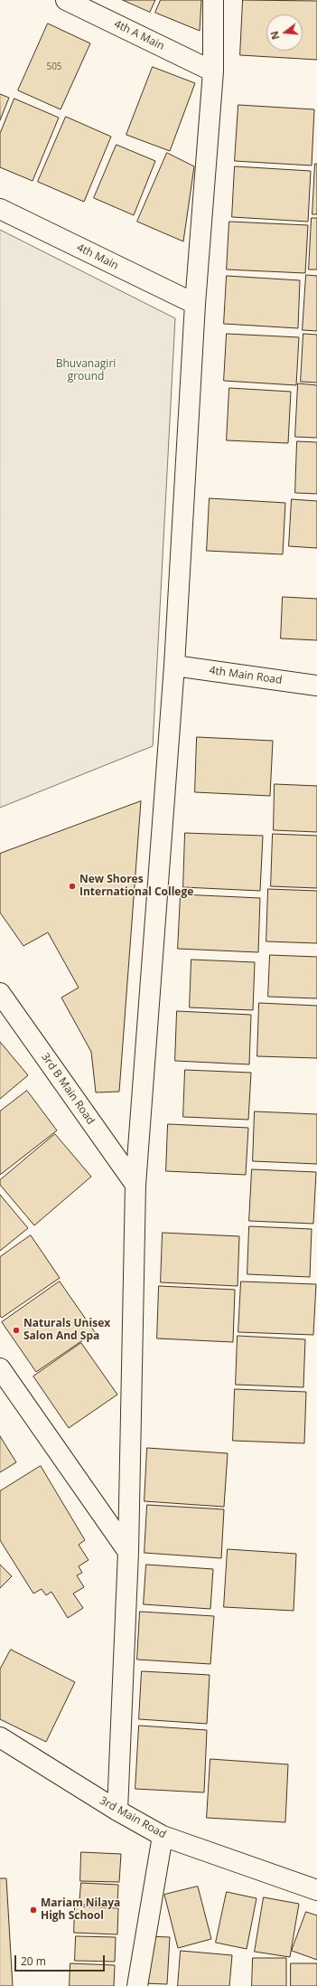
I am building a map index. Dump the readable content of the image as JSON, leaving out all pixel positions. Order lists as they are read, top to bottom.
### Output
{
  "streets": {
    "street": [
      "4th A Main",
      "4th Main",
      "4th Main Road",
      "3rd B Main Road",
      "3rd Main Road"
    ]
  },
  "parks": ["Bhuvanagiri ground"],
  "places": ["New Shores International College", "Naturals Unisex Salon And Spa", "Mariam Nilaya High School"],
  "house_numbers": ["505"],
  "scale_bar": "20 m",
  "north": "left"
}
